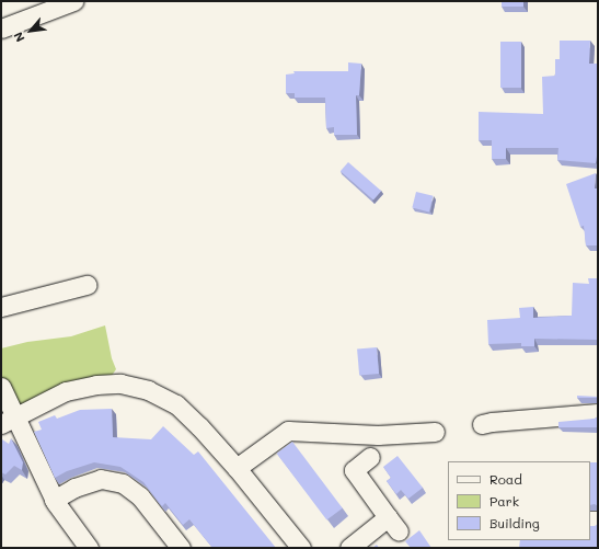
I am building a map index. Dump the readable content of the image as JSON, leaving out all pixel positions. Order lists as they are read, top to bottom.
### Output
{
  "legend": ["Road", "Park", "Building"],
  "north": "bottom left"
}
